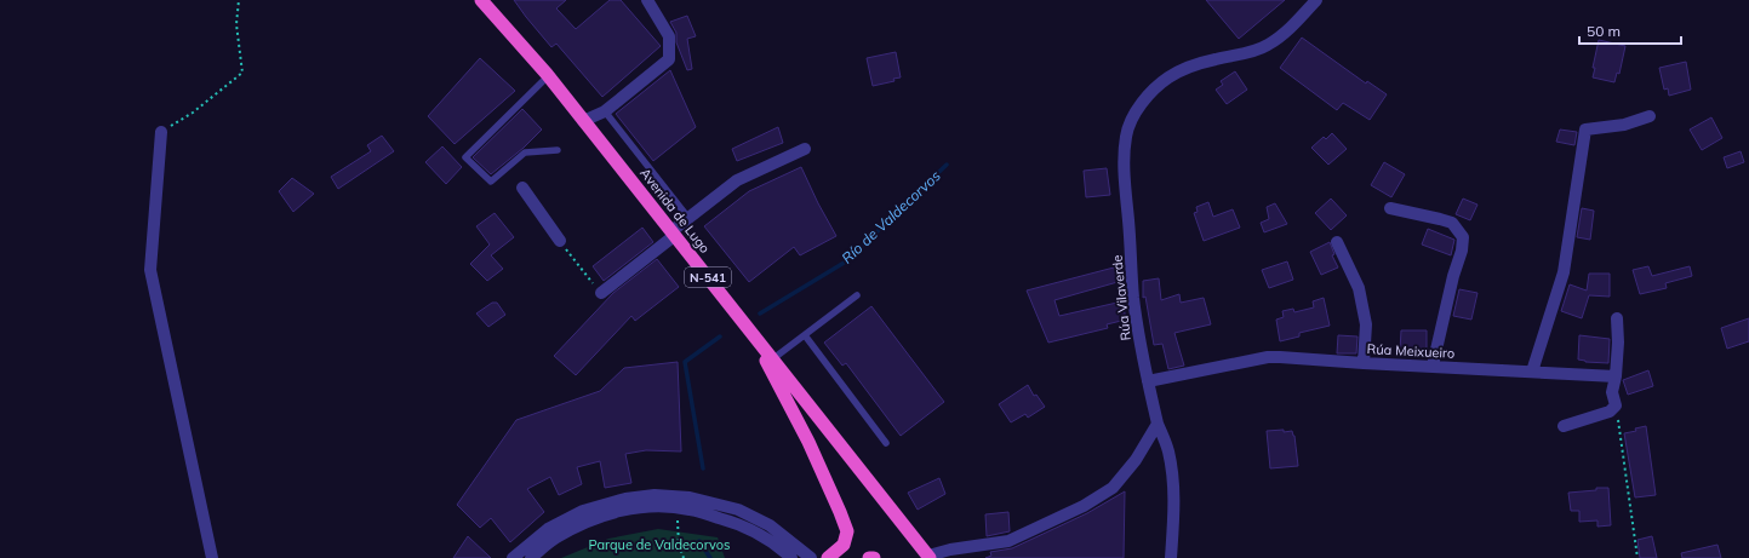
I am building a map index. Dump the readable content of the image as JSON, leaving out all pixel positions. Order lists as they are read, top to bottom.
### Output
{
  "streets": {
    "highway": ["Avenida de Lugo", "N-541"],
    "street": ["Rúa Vilaverde", "Rúa Meixueiro"]
  },
  "crossings": [
    ["Rúa Vilaverde", "Rúa Meixueiro"]
  ],
  "water": ["Río de Valdecorvos"],
  "parks": ["Parque de Valdecorvos"],
  "scale_bar": "50 m"
}
